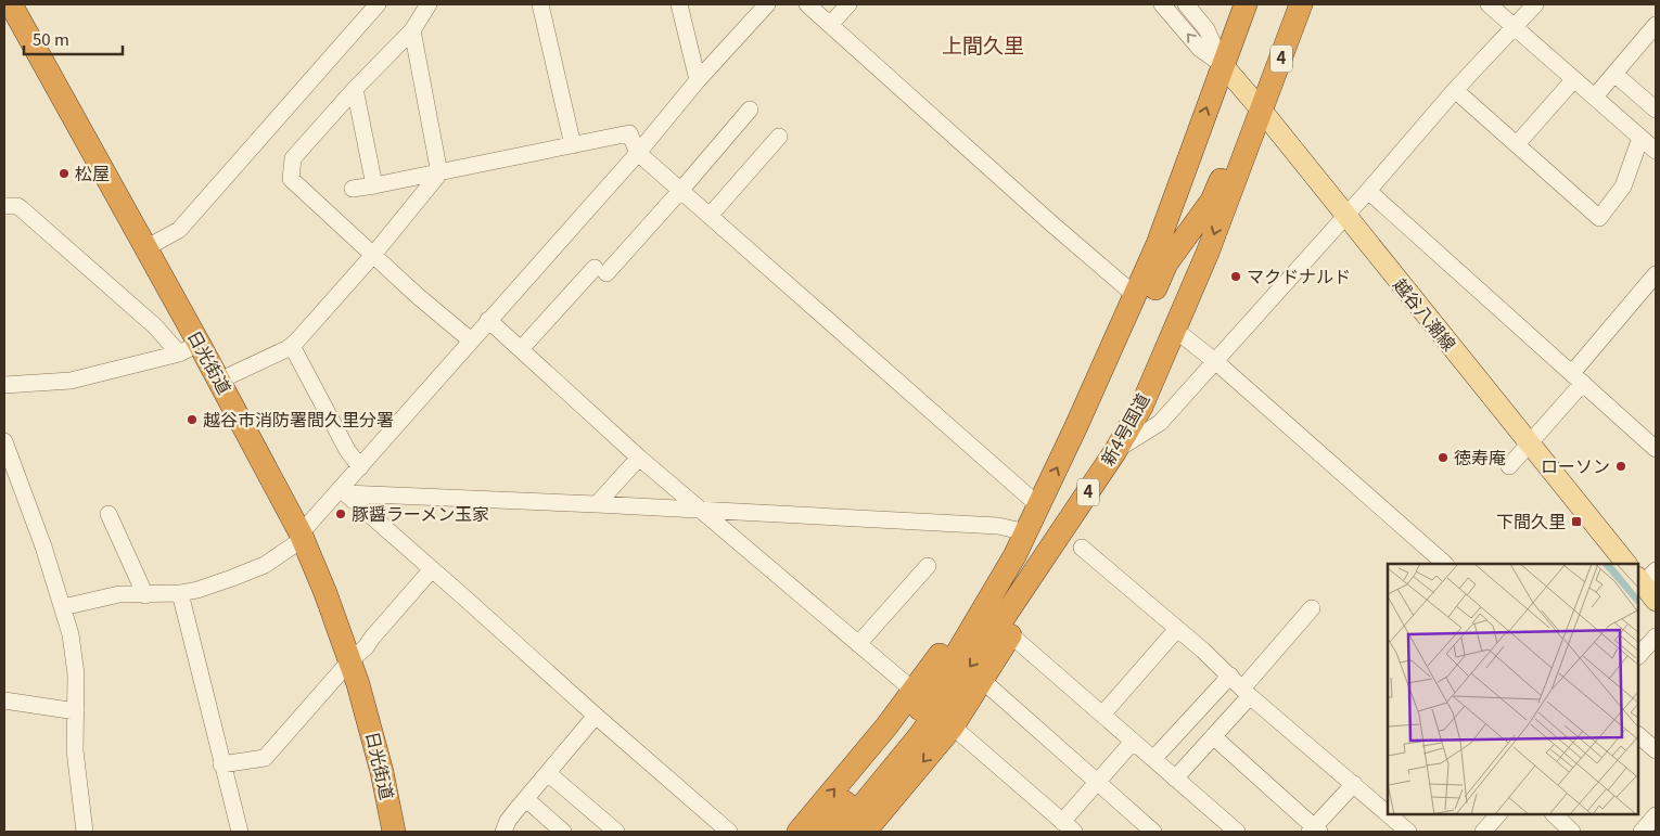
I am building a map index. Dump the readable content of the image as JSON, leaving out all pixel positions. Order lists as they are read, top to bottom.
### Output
{
  "streets": {
    "highway": ["4", "日光街道", "新4号国道"],
    "main road": ["越谷八潮線"]
  },
  "crossings": [
    ["4", "越谷八潮線"],
    ["越谷八潮線", "新4号国道"]
  ],
  "districts": ["上間久里"],
  "places": {
    "other": [
      "松屋",
      "マクドナルド",
      "越谷市消防署間久里分署",
      "徳寿庵",
      "ローソン",
      "豚醤ラーメン玉家"
    ],
    "transit": ["下間久里"]
  },
  "scale_bar": "50 m"
}
